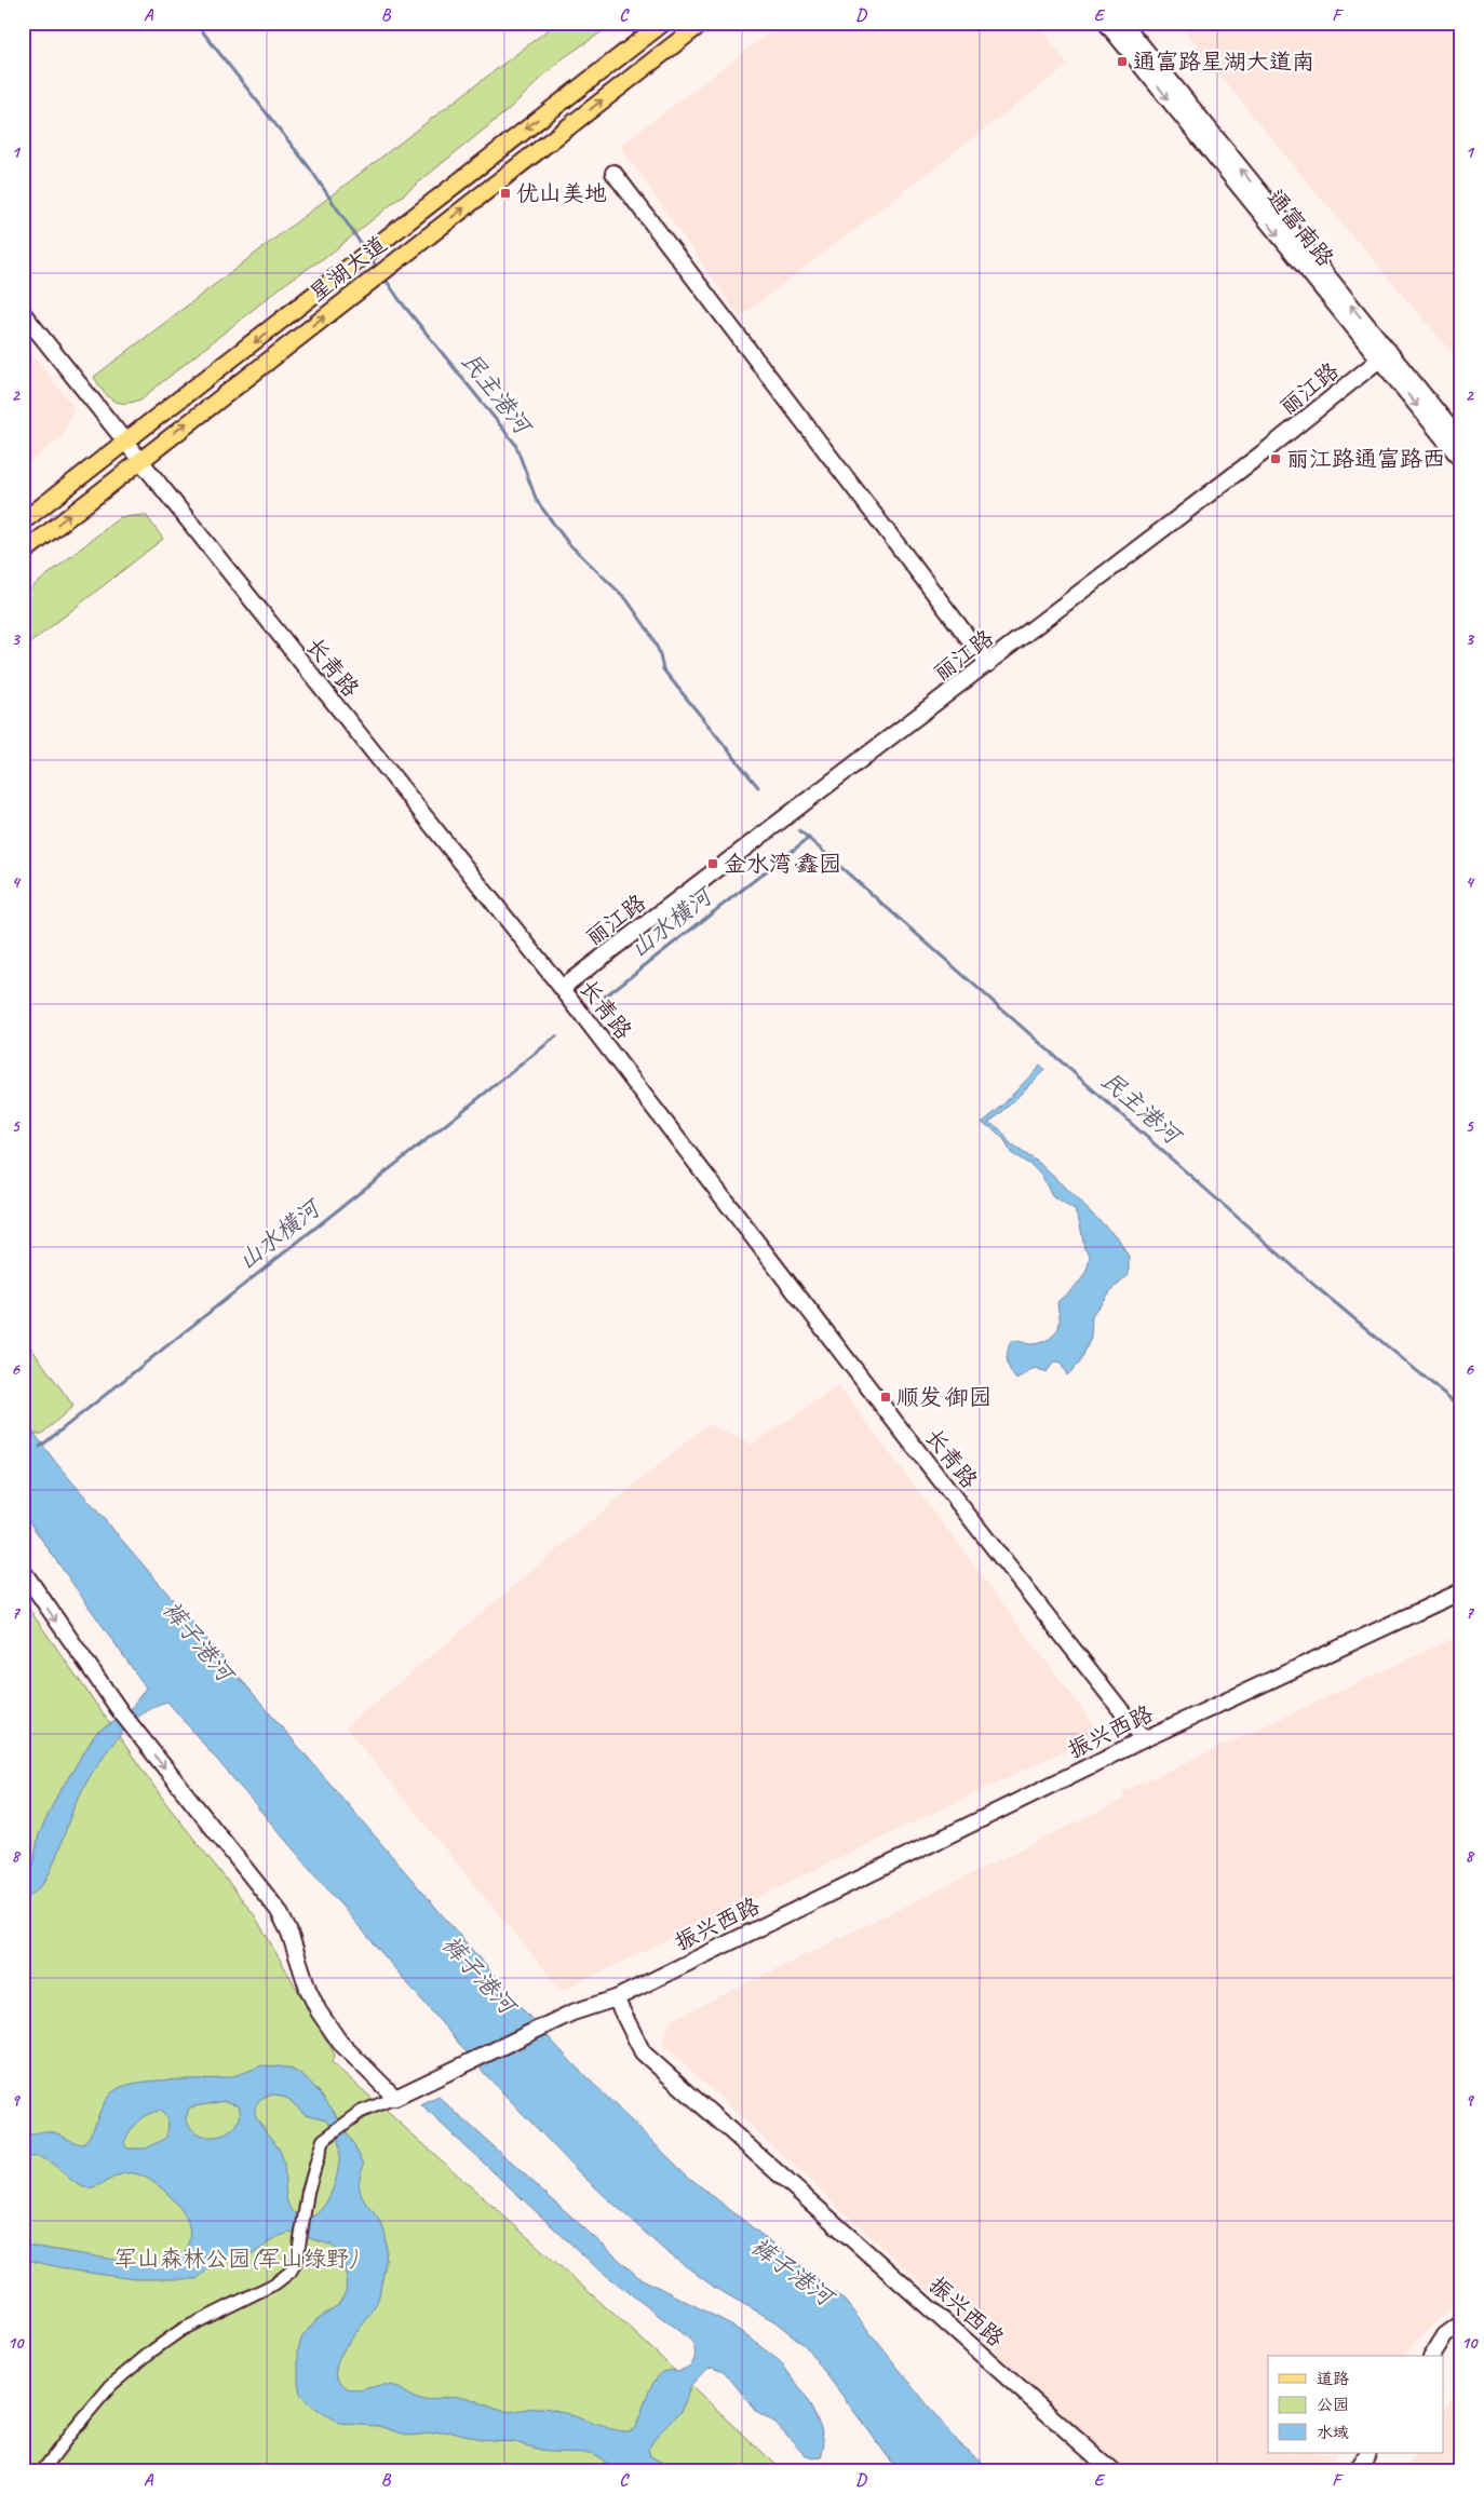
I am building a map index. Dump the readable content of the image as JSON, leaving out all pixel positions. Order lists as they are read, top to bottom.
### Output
{
  "streets": {
    "main road": ["星湖大道"],
    "street": [
      "通富南路",
      "丽江路",
      "长青路",
      "振兴西路"
    ]
  },
  "crossings": [
    ["通富南路", "丽江路"],
    ["星湖大道", "长青路"],
    ["丽江路", "长青路"],
    ["长青路", "振兴西路"]
  ],
  "water": ["民主港河", "山水横河", "裤子港河"],
  "parks": ["军山森林公园(军山绿野)"],
  "places": {
    "transit": [
      "通富路星湖大道南",
      "优山美地",
      "丽江路通富路西",
      "金水湾·鑫园",
      "顺发·御园"
    ]
  },
  "legend": ["道路", "公园", "水域"],
  "grid": {
    "columns": [
      "A",
      "B",
      "C",
      "D",
      "E",
      "F"
    ],
    "rows": [
      "1",
      "2",
      "3",
      "4",
      "5",
      "6",
      "7",
      "8",
      "9",
      "10"
    ]
  }
}
